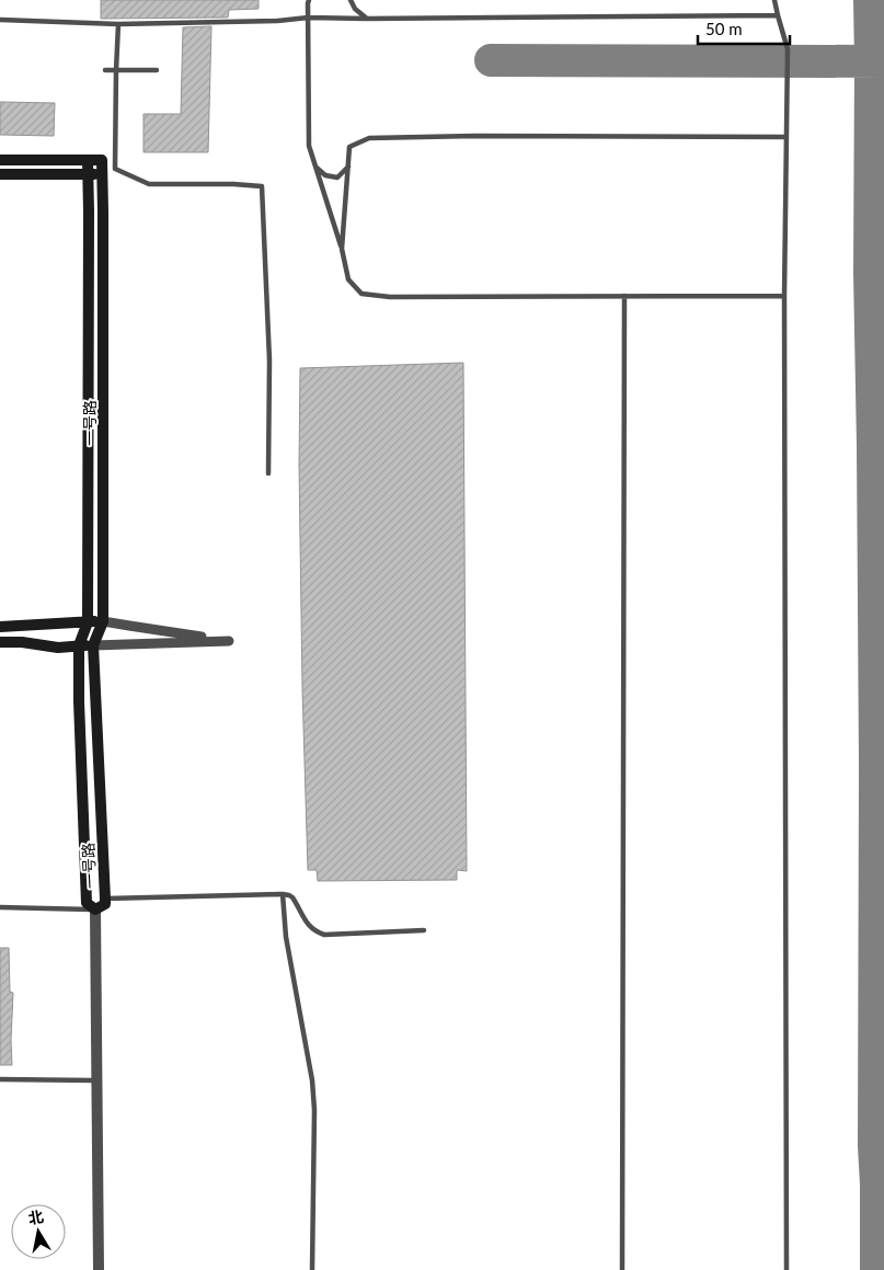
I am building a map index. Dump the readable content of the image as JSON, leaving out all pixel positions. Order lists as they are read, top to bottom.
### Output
{
  "streets": {
    "main road": ["一号路"]
  },
  "scale_bar": "50 m",
  "north": "top"
}
